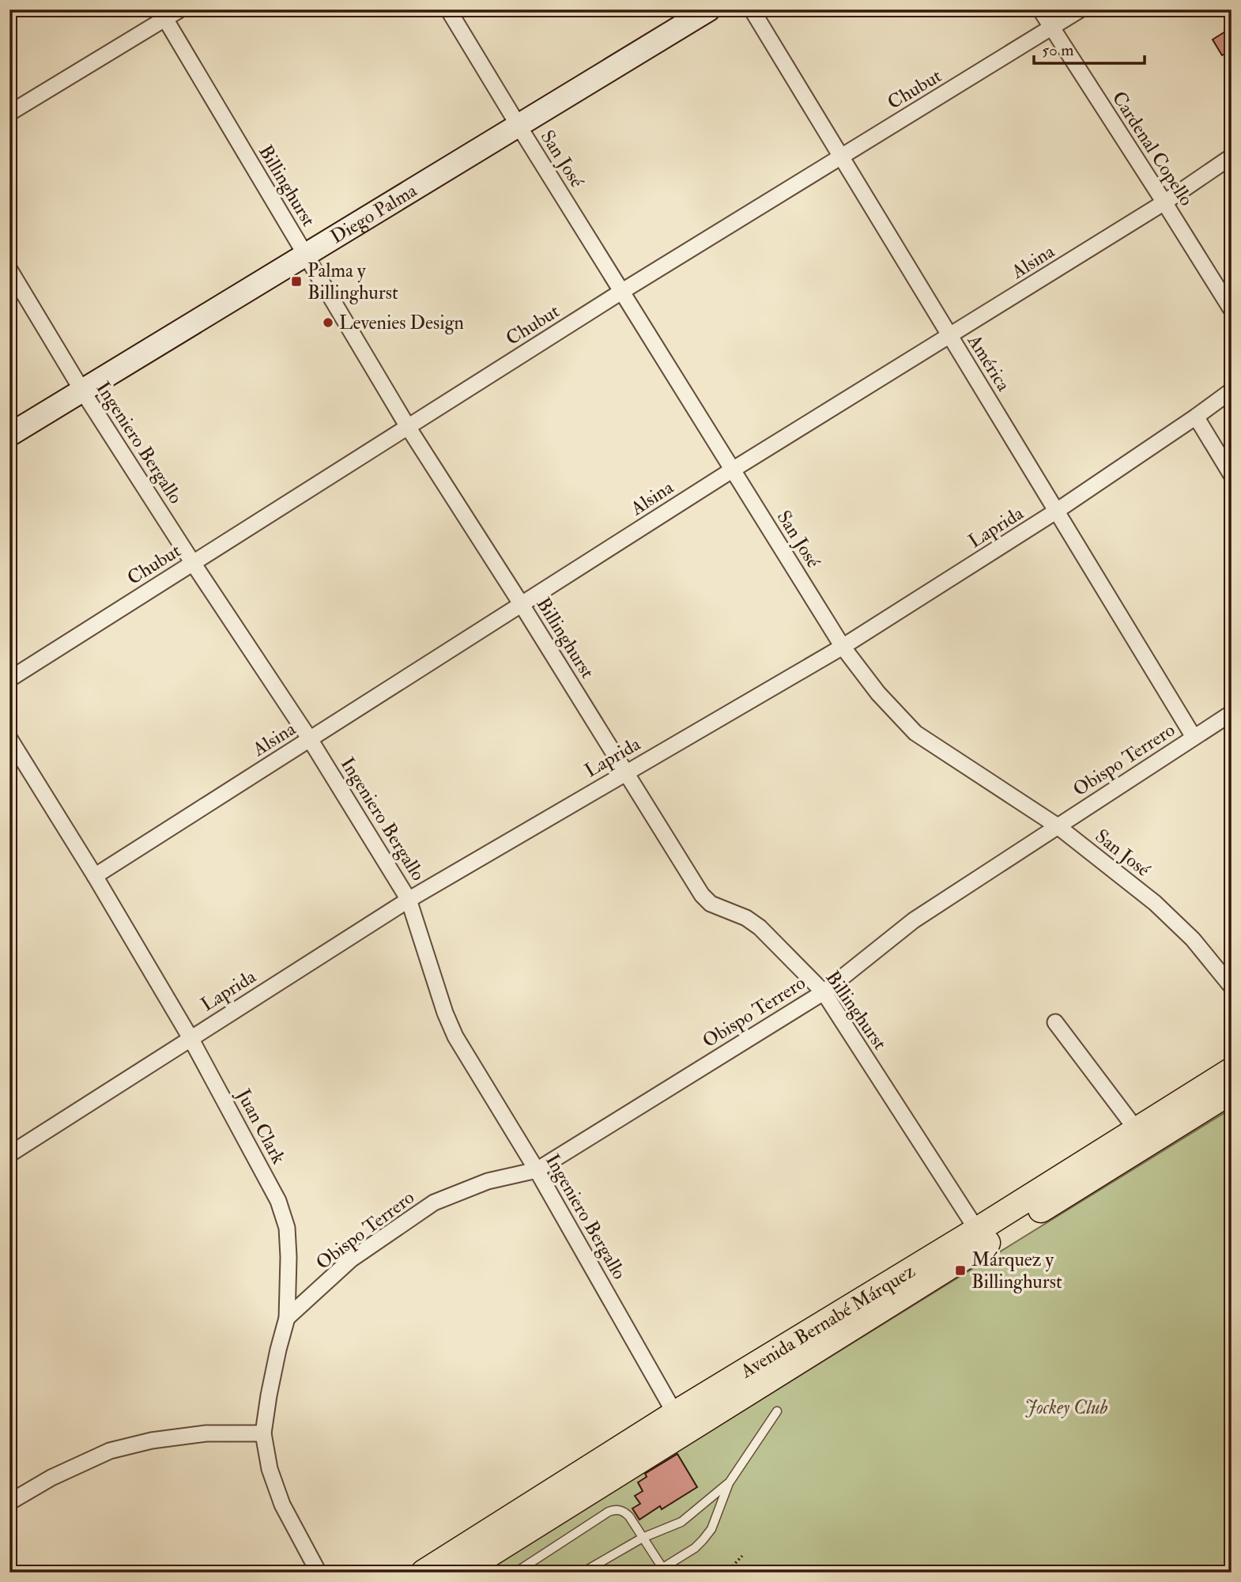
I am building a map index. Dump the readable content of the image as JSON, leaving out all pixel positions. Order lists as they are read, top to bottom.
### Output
{
  "streets": {
    "main road": ["Diego Palma", "Avenida Bernabé Márquez"],
    "street": [
      "Chubut",
      "Cardenal Copello",
      "San José",
      "Billinghurst",
      "Alsina",
      "América",
      "Ingeniero Bergallo",
      "Laprida",
      "Obispo Terrero",
      "Juan Clark"
    ]
  },
  "crossings": [
    ["Chubut", "Cardenal Copello"],
    ["Chubut", "San José"],
    ["Chubut", "Billinghurst"],
    ["Chubut", "América"],
    ["Chubut", "Ingeniero Bergallo"],
    ["Cardenal Copello", "Alsina"],
    ["San José", "Diego Palma"],
    ["San José", "Alsina"],
    ["San José", "Laprida"],
    ["San José", "Obispo Terrero"],
    ["Billinghurst", "Diego Palma"],
    ["Billinghurst", "Alsina"],
    ["Billinghurst", "Laprida"],
    ["Billinghurst", "Obispo Terrero"],
    ["Billinghurst", "Avenida Bernabé Márquez"],
    ["Diego Palma", "Ingeniero Bergallo"],
    ["Alsina", "América"],
    ["Alsina", "Ingeniero Bergallo"],
    ["Alsina", "Juan Clark"],
    ["América", "Laprida"],
    ["América", "Obispo Terrero"],
    ["Ingeniero Bergallo", "Laprida"],
    ["Ingeniero Bergallo", "Obispo Terrero"],
    ["Ingeniero Bergallo", "Avenida Bernabé Márquez"],
    ["Laprida", "Juan Clark"],
    ["Obispo Terrero", "Juan Clark"]
  ],
  "parks": ["Jockey Club"],
  "places": {
    "transit": ["Palma y Billinghurst", "Márquez y Billinghurst"],
    "other": ["Levenies Design"]
  },
  "scale_bar": "50 m"
}
